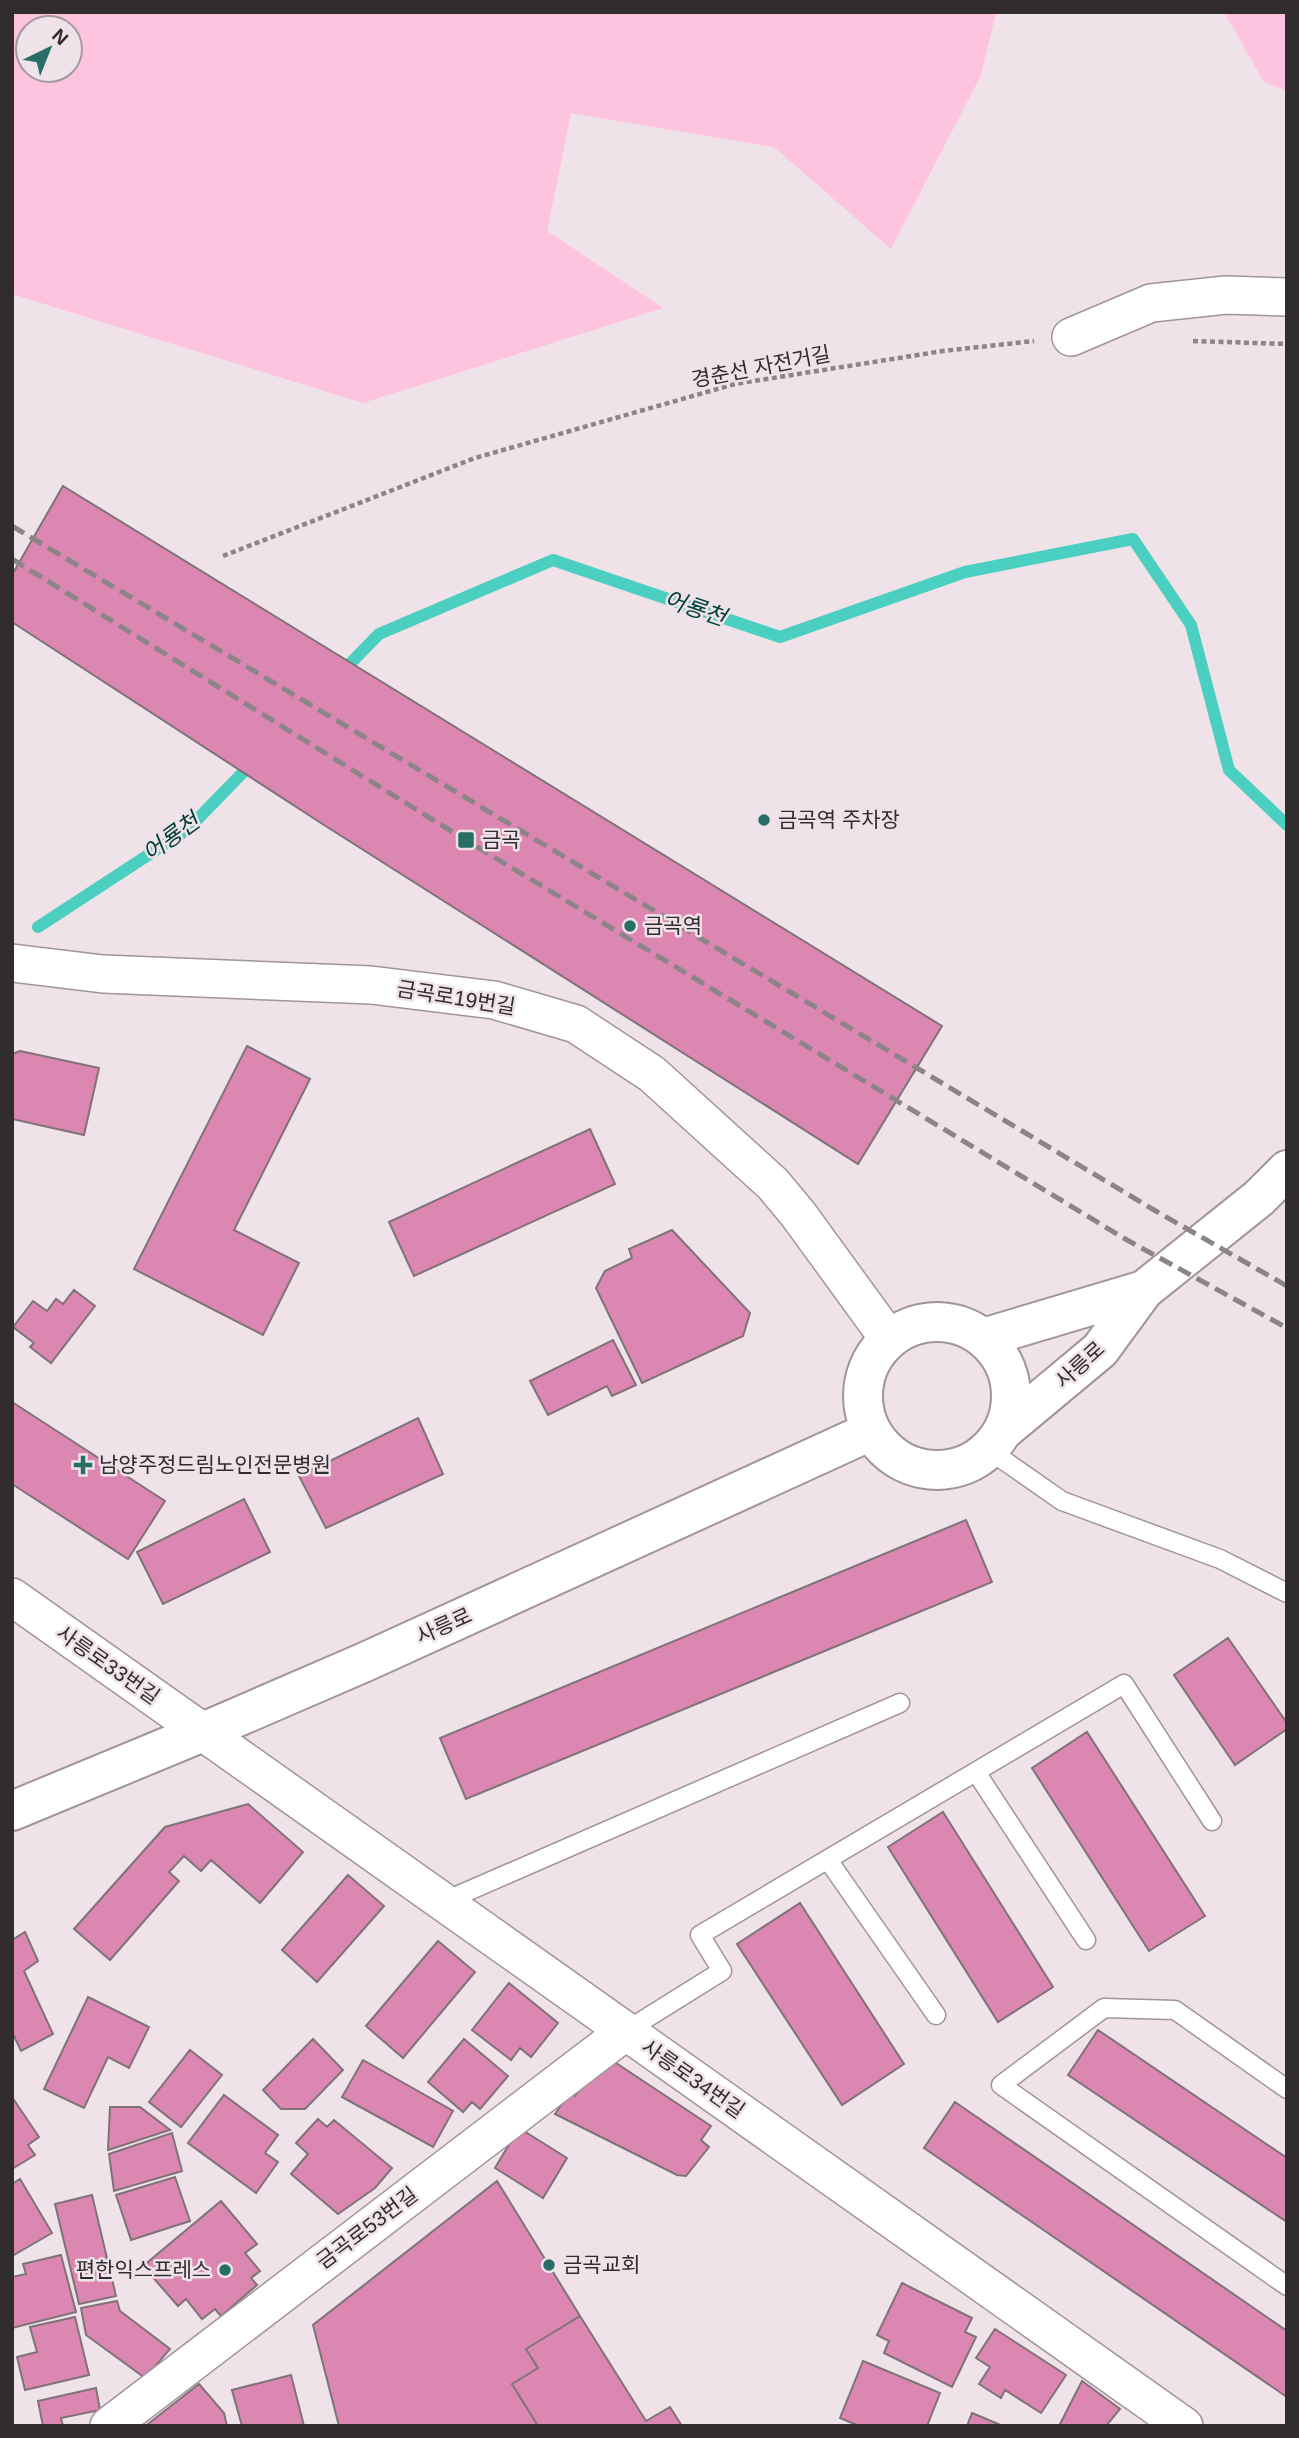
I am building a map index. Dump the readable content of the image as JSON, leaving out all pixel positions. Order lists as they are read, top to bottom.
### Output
{
  "streets": {
    "street": [
      "금곡로19번길",
      "사릉로",
      "사릉로33번길",
      "사릉로34번길",
      "금곡로53번길"
    ],
    "path": ["경춘선 자전거길"]
  },
  "crossings": [
    ["금곡로19번길", "사릉로"],
    ["사릉로", "사릉로33번길"],
    ["사릉로", "사릉로34번길"],
    ["사릉로33번길", "사릉로34번길"],
    ["사릉로34번길", "금곡로53번길"]
  ],
  "water": ["어룡천"],
  "places": {
    "other": [
      "금곡역 주차장",
      "금곡역",
      "금곡교회",
      "편한익스프레스"
    ],
    "transit": ["금곡"],
    "health": ["남양주정드림노인전문병원"]
  },
  "north": "top right"
}
